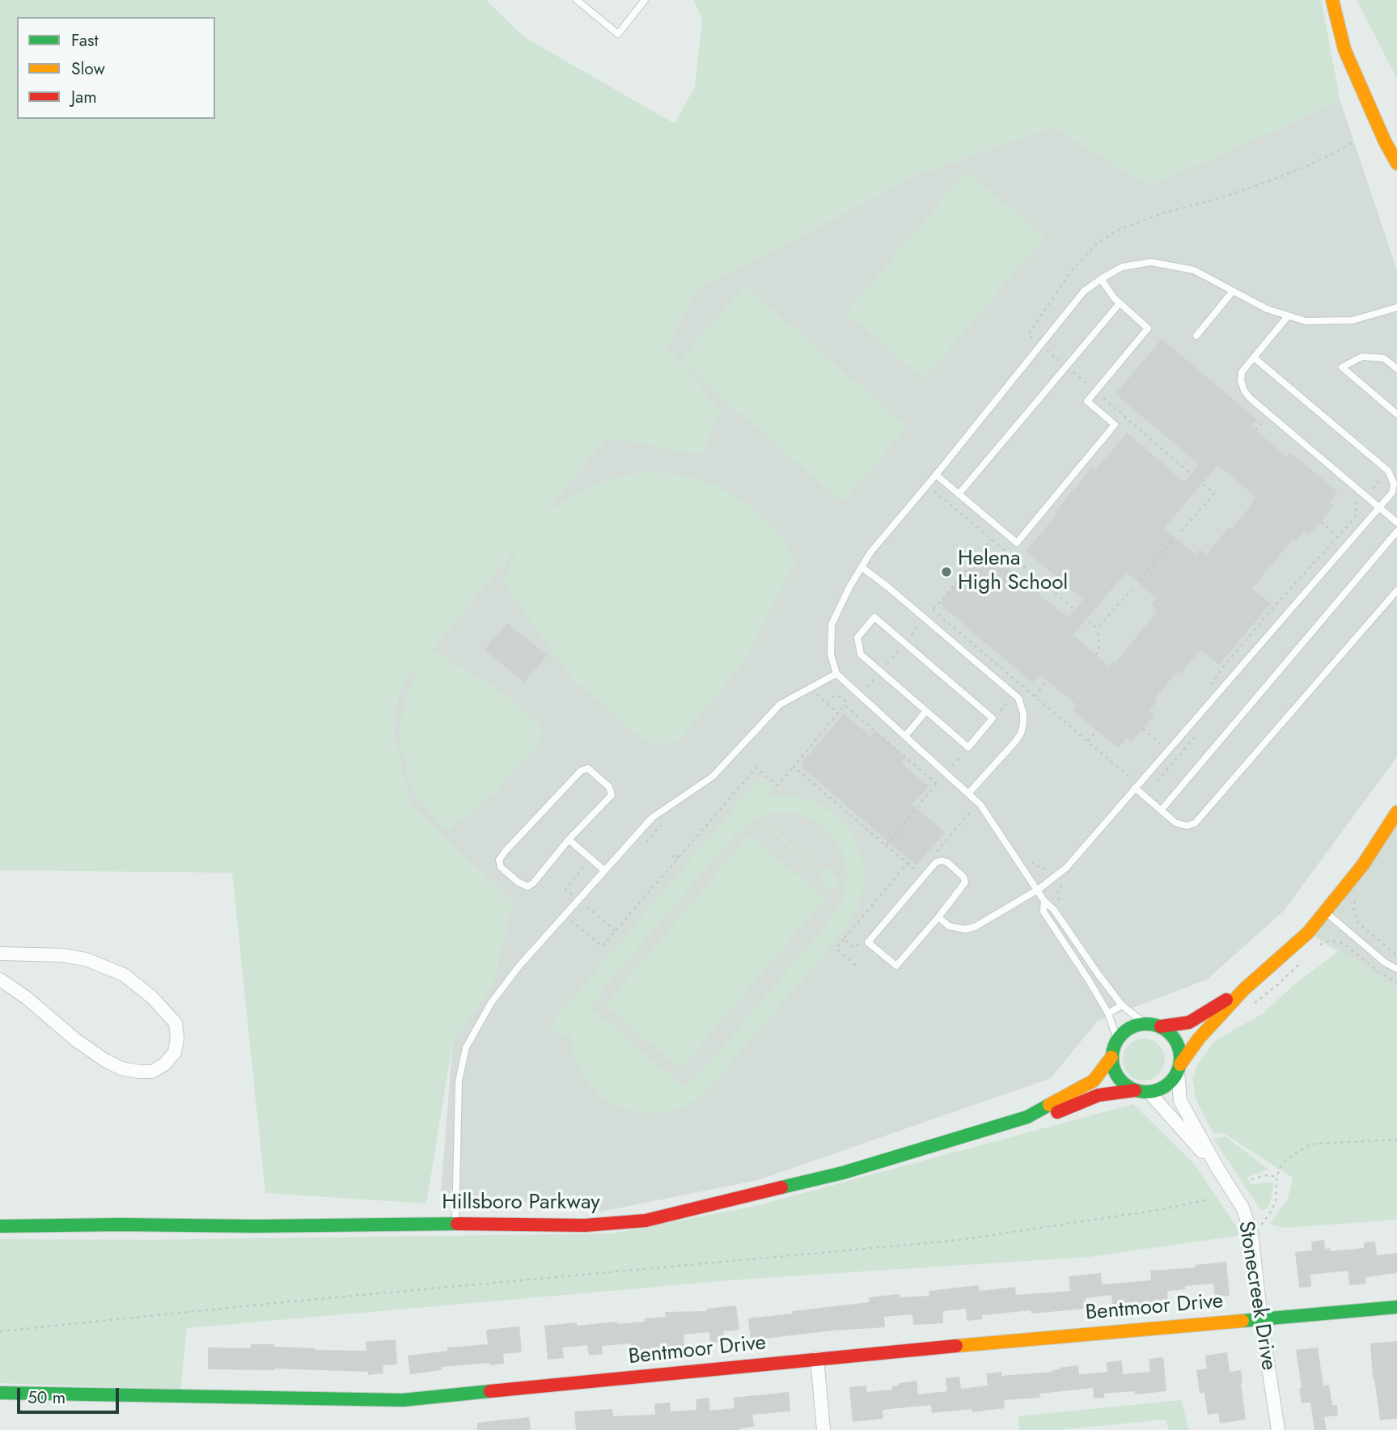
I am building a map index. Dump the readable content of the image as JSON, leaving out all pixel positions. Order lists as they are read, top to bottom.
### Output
{
  "streets": {
    "street": ["Hillsboro Parkway", "Stonecreek Drive", "Bentmoor Drive"]
  },
  "crossings": [
    ["Hillsboro Parkway", "Stonecreek Drive"],
    ["Stonecreek Drive", "Bentmoor Drive"]
  ],
  "places": ["Helena High School"],
  "legend": ["Fast", "Slow", "Jam"],
  "scale_bar": "50 m"
}
